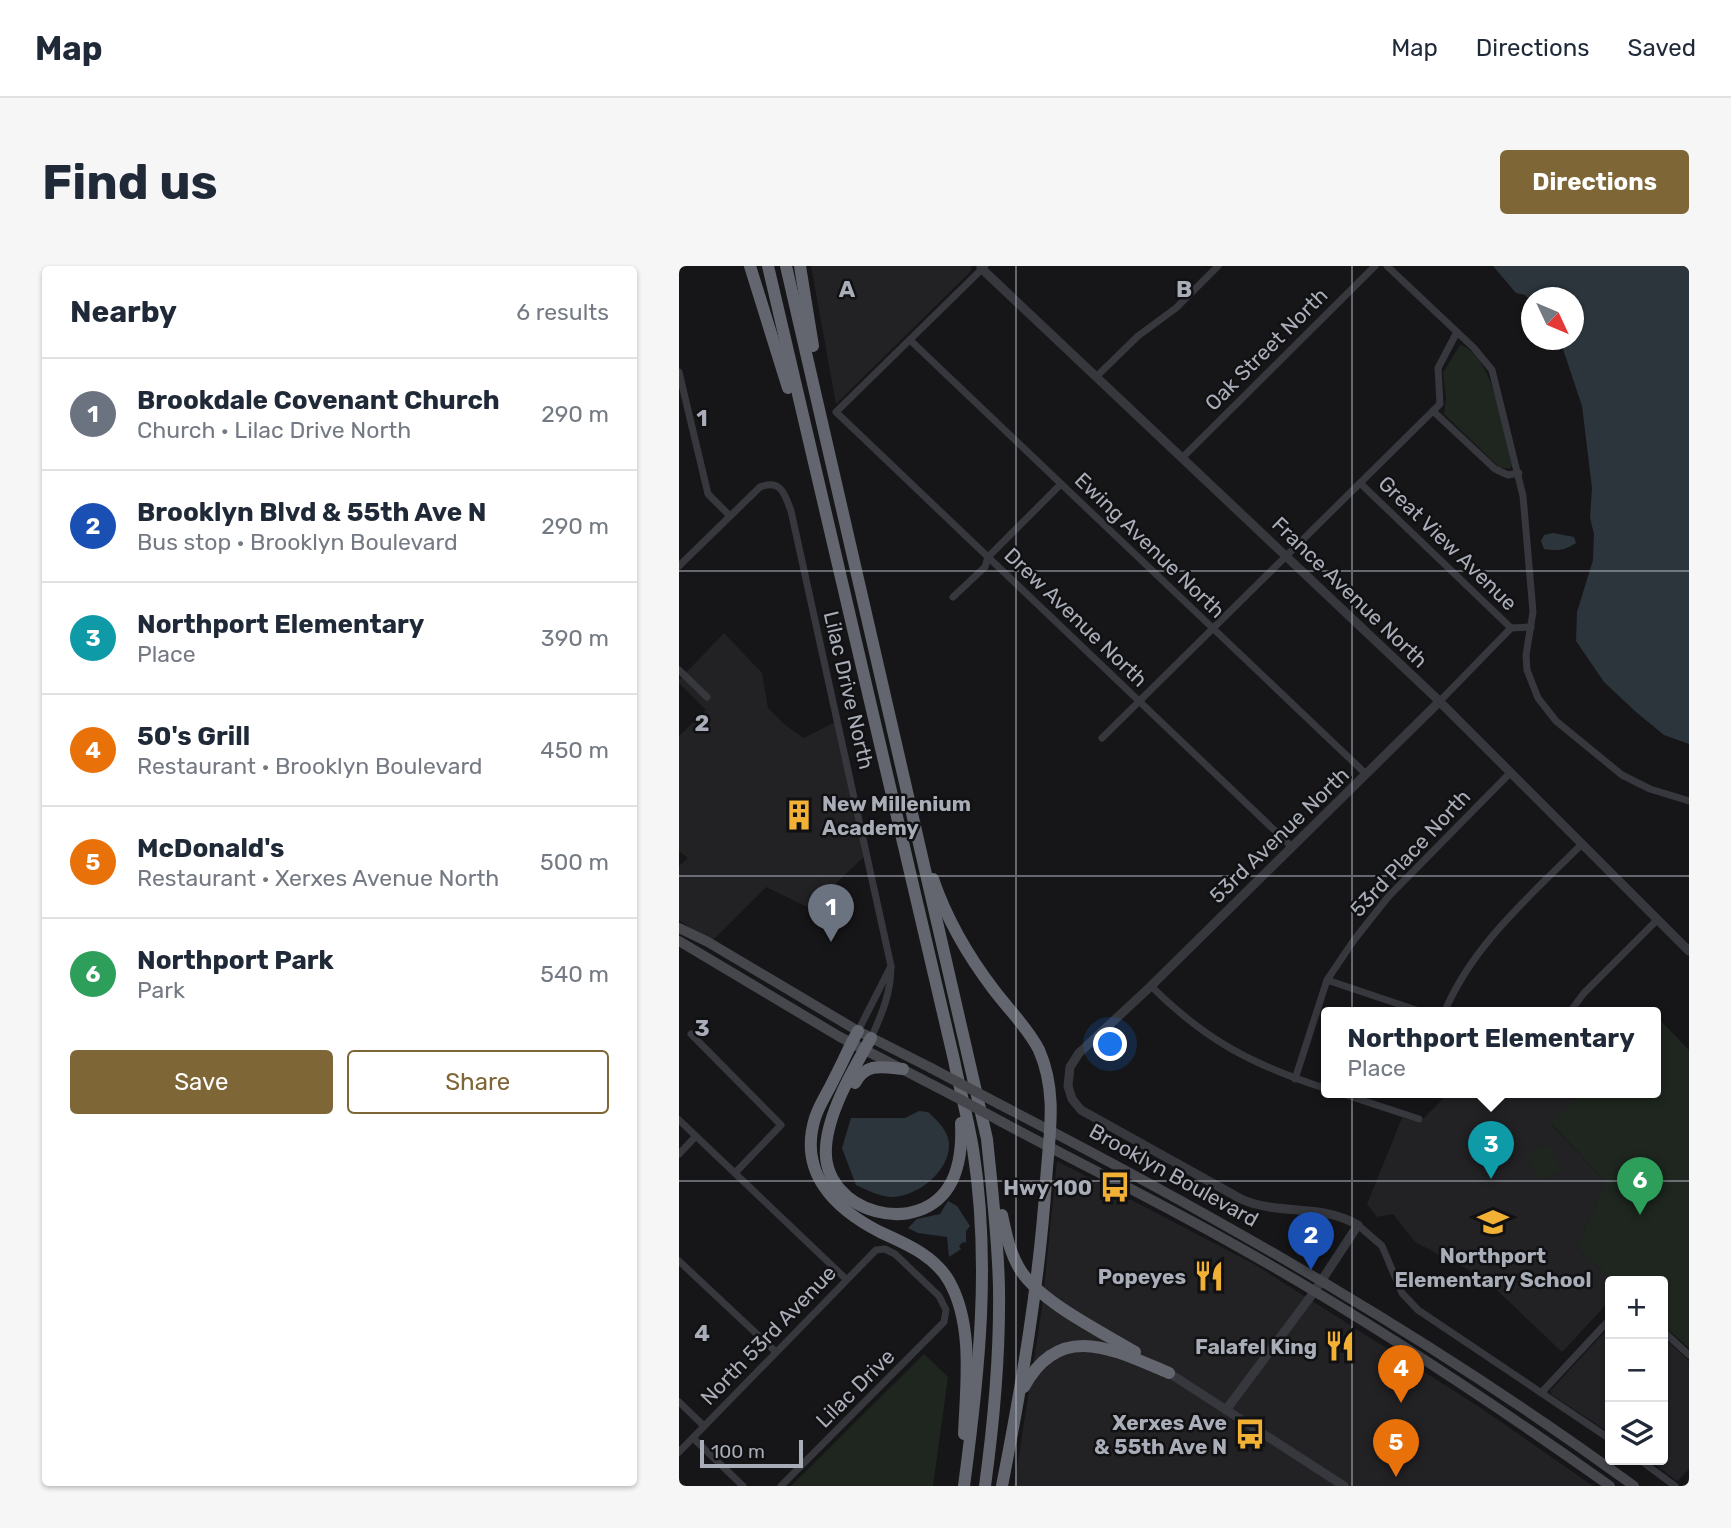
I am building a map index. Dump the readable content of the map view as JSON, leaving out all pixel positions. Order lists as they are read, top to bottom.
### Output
{
  "streets": {
    "main road": ["Brooklyn Boulevard"],
    "street": [
      "Oak Street North",
      "Great View Avenue",
      "Ewing Avenue North",
      "France Avenue North",
      "Drew Avenue North",
      "Lilac Drive North",
      "53rd Avenue North",
      "53rd Place North",
      "North 53rd Avenue",
      "Lilac Drive"
    ]
  },
  "crossings": [
    ["Oak Street North", "France Avenue North"],
    ["Great View Avenue", "53rd Avenue North"],
    ["Ewing Avenue North", "Drew Avenue North"],
    ["Ewing Avenue North", "53rd Avenue North"],
    ["France Avenue North", "53rd Avenue North"],
    ["France Avenue North", "53rd Place North"],
    ["Drew Avenue North", "53rd Avenue North"],
    ["Lilac Drive North", "Brooklyn Boulevard"],
    ["North 53rd Avenue", "Lilac Drive"]
  ],
  "places": {
    "building": ["New Millenium Academy"],
    "bus stop": ["Hwy 100", "Xerxes Ave & 55th Ave N"],
    "school or university": ["Northport Elementary School"],
    "restaurant": ["Popeyes", "Falafel King"]
  },
  "scale_bar": "100 m",
  "north": "bottom right",
  "page": {
    "header": "Map",
    "nav": ["Map", "Directions", "Saved"],
    "buttons": [
      "Directions",
      ["Save", "Share"]
    ],
    "title": "Find us",
    "heading": ["Nearby", "6 results"],
    "list": [
      {
        "mark": "1",
        "name": "Brookdale Covenant Church",
        "note": "Church · Lilac Drive North",
        "value": "290 m"
      },
      {
        "mark": "2",
        "name": "Brooklyn Blvd & 55th Ave N",
        "note": "Bus stop · Brooklyn Boulevard",
        "value": "290 m"
      },
      {
        "mark": "3",
        "name": "Northport Elementary",
        "note": "Place",
        "value": "390 m"
      },
      {
        "mark": "4",
        "name": "50's Grill",
        "note": "Restaurant · Brooklyn Boulevard",
        "value": "450 m"
      },
      {
        "mark": "5",
        "name": "McDonald's",
        "note": "Restaurant · Xerxes Avenue North",
        "value": "500 m"
      },
      {
        "mark": "6",
        "name": "Northport Park",
        "note": "Park",
        "value": "540 m"
      }
    ],
    "pins": [
      "1",
      "3",
      "6",
      "2",
      "4",
      "5"
    ],
    "popup": ["Northport Elementary", "Place"],
    "map_buttons": ["+", "−"],
    "scale": "100 m"
  },
  "grid": {
    "columns": ["A", "B"],
    "rows": [
      "1",
      "2",
      "3",
      "4"
    ]
  }
}
